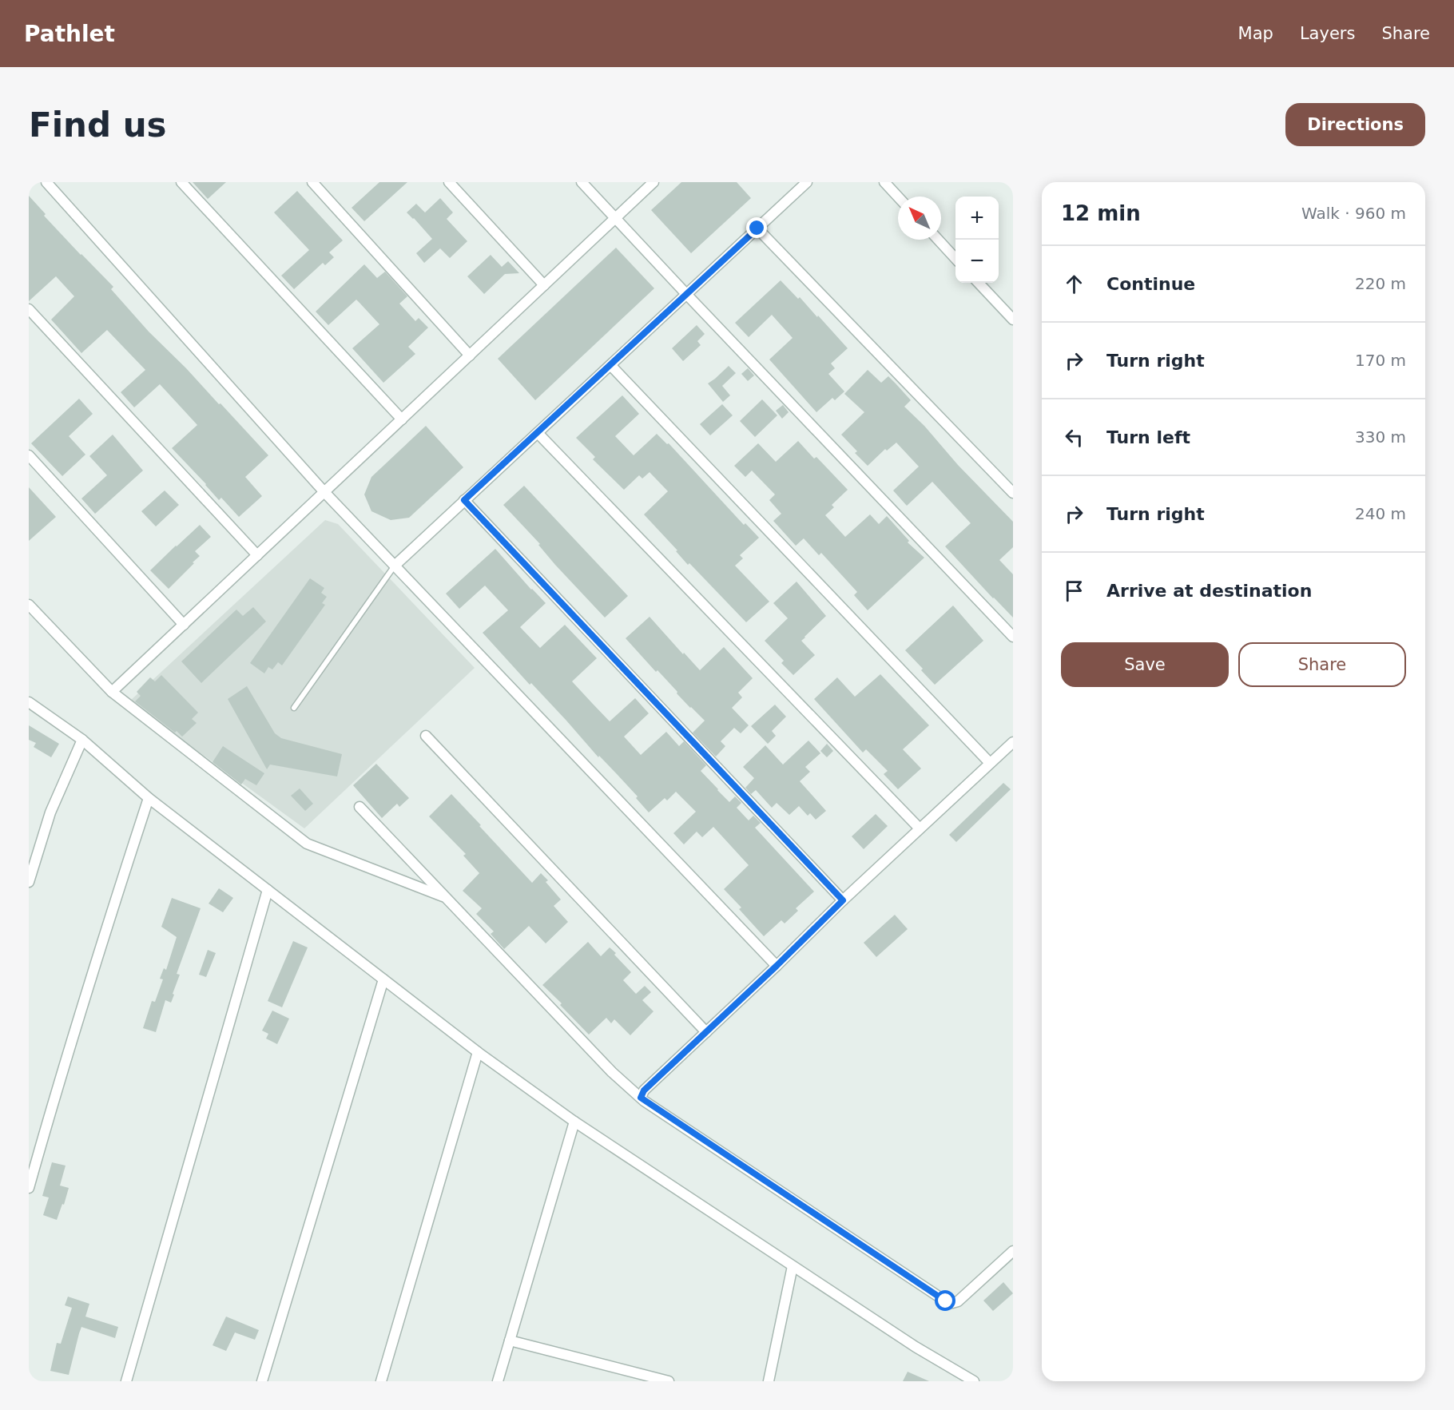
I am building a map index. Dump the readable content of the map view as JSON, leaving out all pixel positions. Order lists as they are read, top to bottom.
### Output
{
  "north": "top left",
  "page": {
    "header": "Pathlet",
    "nav": ["Map", "Layers", "Share"],
    "buttons": [
      "Directions",
      ["Save", "Share"]
    ],
    "title": "Find us",
    "heading": ["12 min", "Walk · 960 m"],
    "map_buttons": ["+", "−"],
    "list": [
      ["Continue", "220 m"],
      ["Turn right", "170 m"],
      ["Turn left", "330 m"],
      ["Turn right", "240 m"],
      "Arrive at destination"
    ]
  }
}
